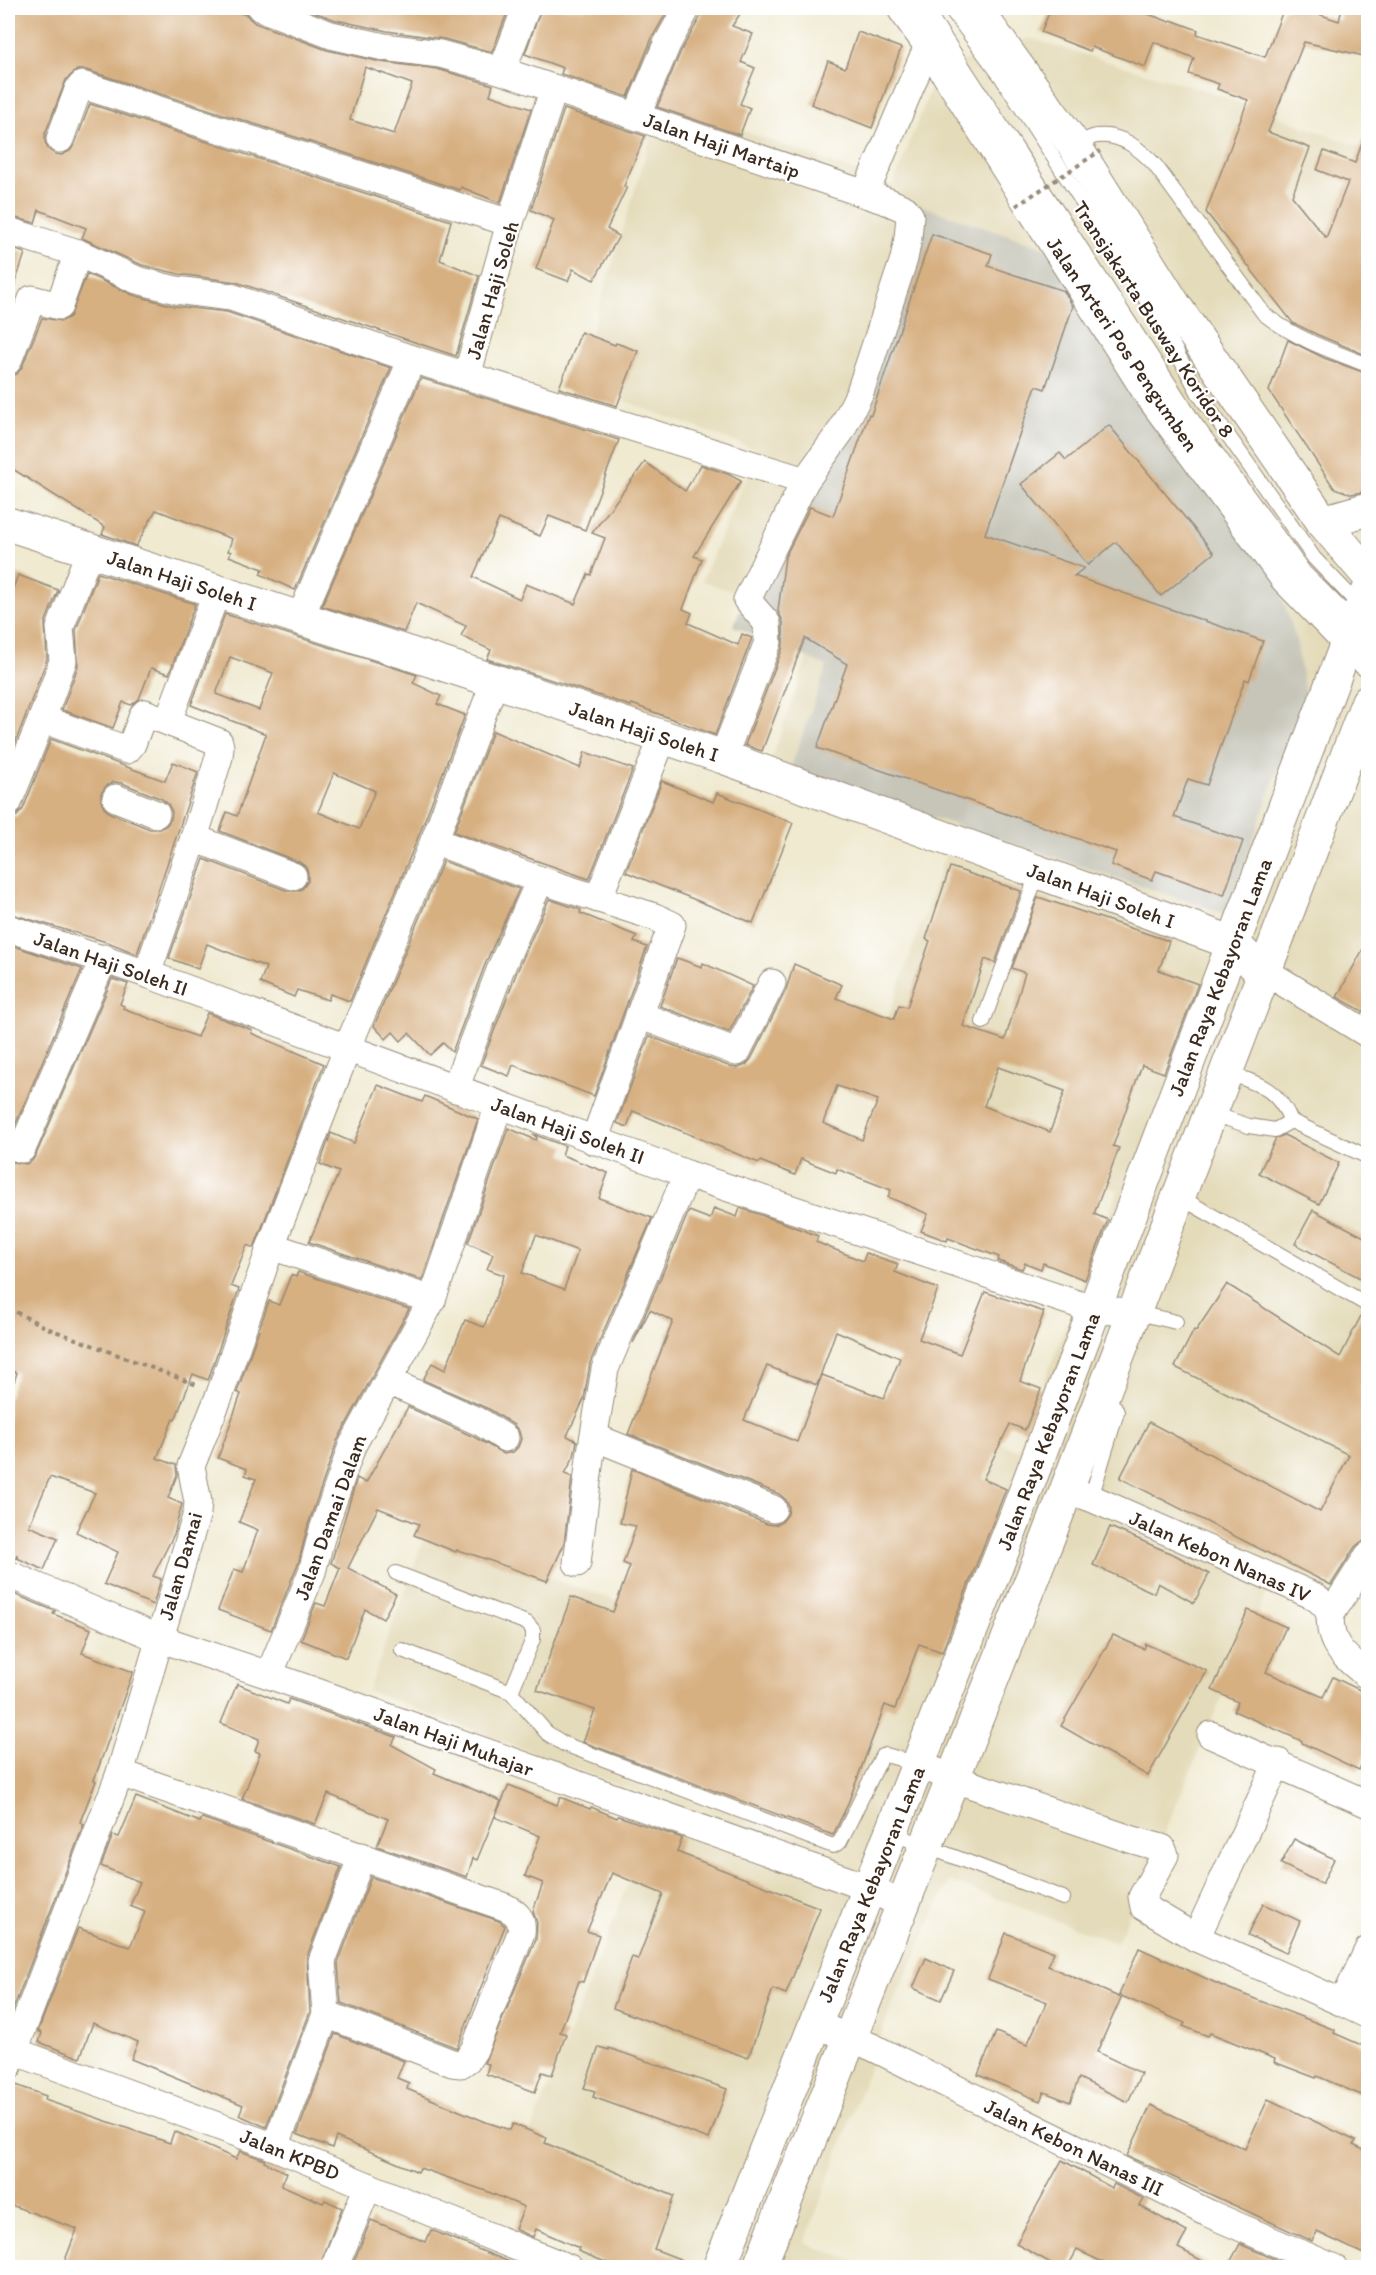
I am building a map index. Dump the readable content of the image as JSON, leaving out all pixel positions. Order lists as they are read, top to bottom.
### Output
{
  "streets": {
    "main road": ["Jalan Arteri Pos Pengumben", "Jalan Haji Soleh I", "Jalan Raya Kebayoran Lama"],
    "street": [
      "Jalan Haji Martaip",
      "Jalan Haji Soleh",
      "Jalan Haji Soleh II",
      "Jalan Damai Dalam",
      "Jalan Kebon Nanas IV",
      "Jalan Damai",
      "Jalan Haji Muhajar",
      "Jalan Kebon Nanas III",
      "Jalan KPBD"
    ],
    "lane": ["Transjakarta Busway Koridor 8"]
  },
  "crossings": [
    ["Jalan Haji Martaip", "Jalan Haji Soleh"],
    ["Transjakarta Busway Koridor 8", "Jalan Arteri Pos Pengumben"],
    ["Transjakarta Busway Koridor 8", "Jalan Raya Kebayoran Lama"],
    ["Jalan Arteri Pos Pengumben", "Jalan Raya Kebayoran Lama"],
    ["Jalan Haji Soleh I", "Jalan Raya Kebayoran Lama"],
    ["Jalan Haji Soleh I", "Jalan Damai"],
    ["Jalan Haji Soleh II", "Jalan Raya Kebayoran Lama"],
    ["Jalan Haji Soleh II", "Jalan Damai Dalam"],
    ["Jalan Haji Soleh II", "Jalan Damai"],
    ["Jalan Raya Kebayoran Lama", "Jalan Kebon Nanas IV"],
    ["Jalan Raya Kebayoran Lama", "Jalan Haji Muhajar"],
    ["Jalan Raya Kebayoran Lama", "Jalan Kebon Nanas III"],
    ["Jalan Damai Dalam", "Jalan Haji Muhajar"],
    ["Jalan Damai", "Jalan Haji Muhajar"],
    ["Jalan Damai", "Jalan KPBD"]
  ]
}
